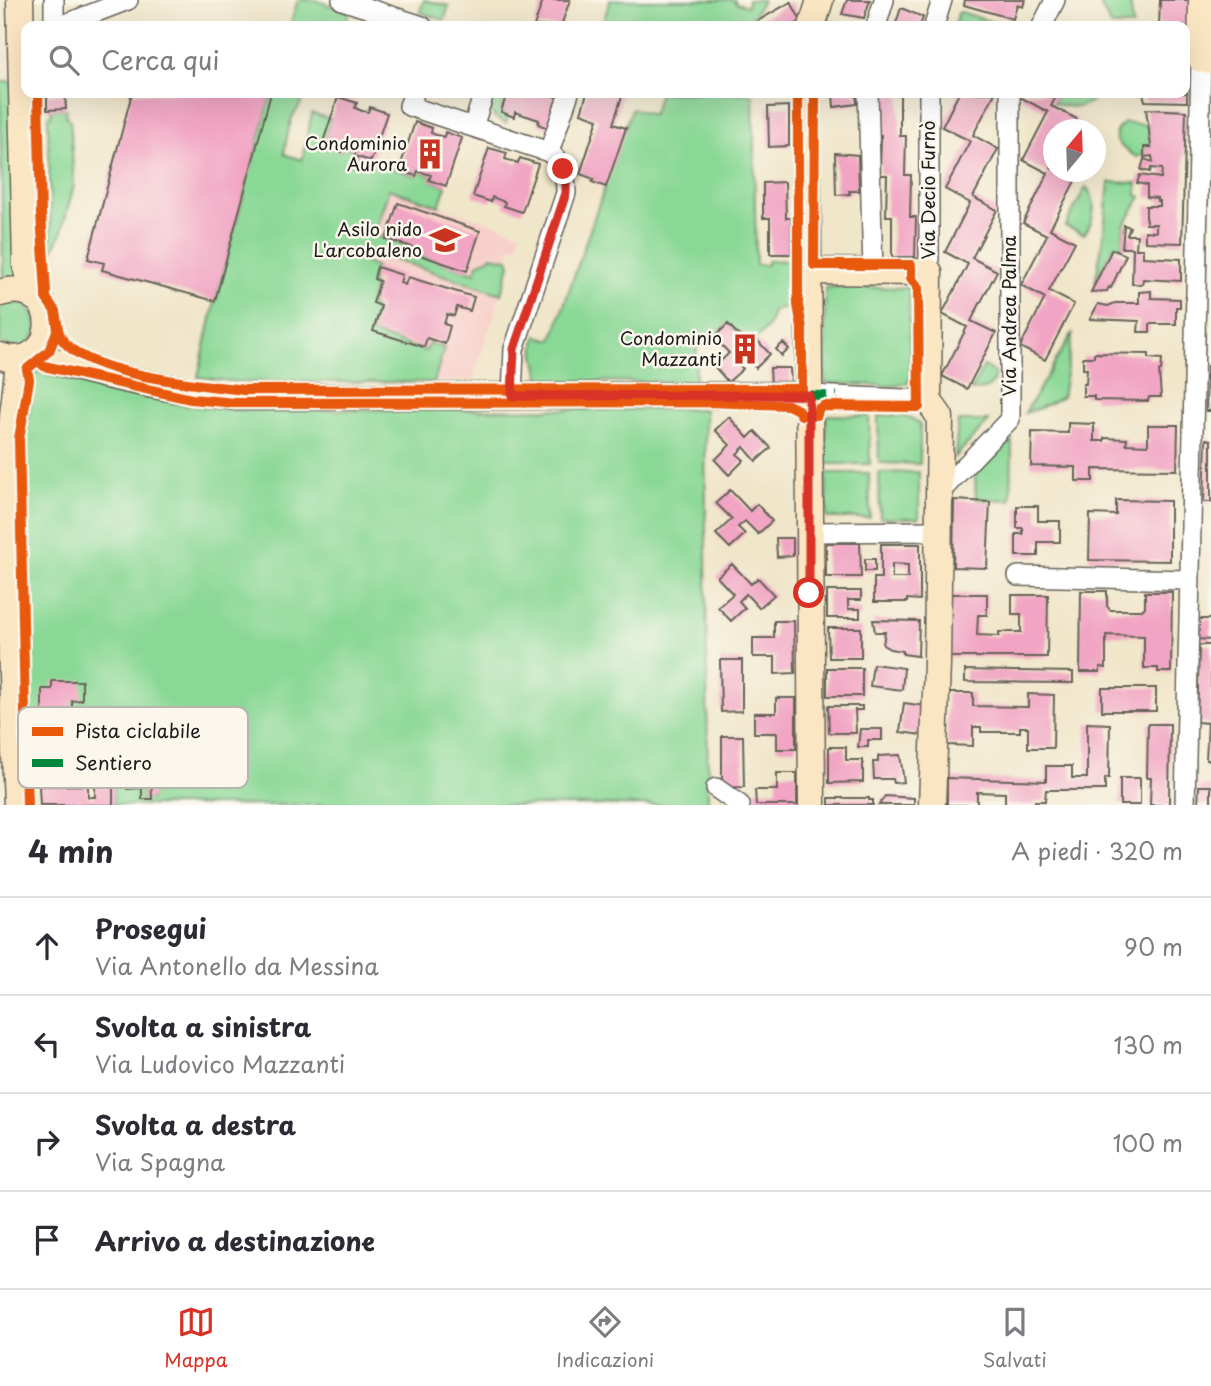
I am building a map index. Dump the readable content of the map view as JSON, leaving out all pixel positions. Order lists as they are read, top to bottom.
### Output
{
  "streets": {
    "street": ["Via Decio Furnò", "Via Andrea Palma"]
  },
  "crossings": [
    ["Via Decio Furnò", "Via Andrea Palma"]
  ],
  "places": {
    "building": ["Condominio Aurora", "Condominio Mazzanti"],
    "school or university": ["Asilo nido L'arcobaleno"]
  },
  "legend": ["Pista ciclabile", "Sentiero"],
  "north": "top",
  "page": {
    "search": "Cerca qui",
    "heading": ["4 min", "A piedi · 320 m"],
    "list": [
      ["Prosegui", "Via Antonello da Messina", "90 m"],
      ["Svolta a sinistra", "Via Ludovico Mazzanti", "130 m"],
      ["Svolta a destra", "Via Spagna", "100 m"],
      "Arrivo a destinazione"
    ],
    "nav": ["Mappa", "Indicazioni", "Salvati"]
  }
}
